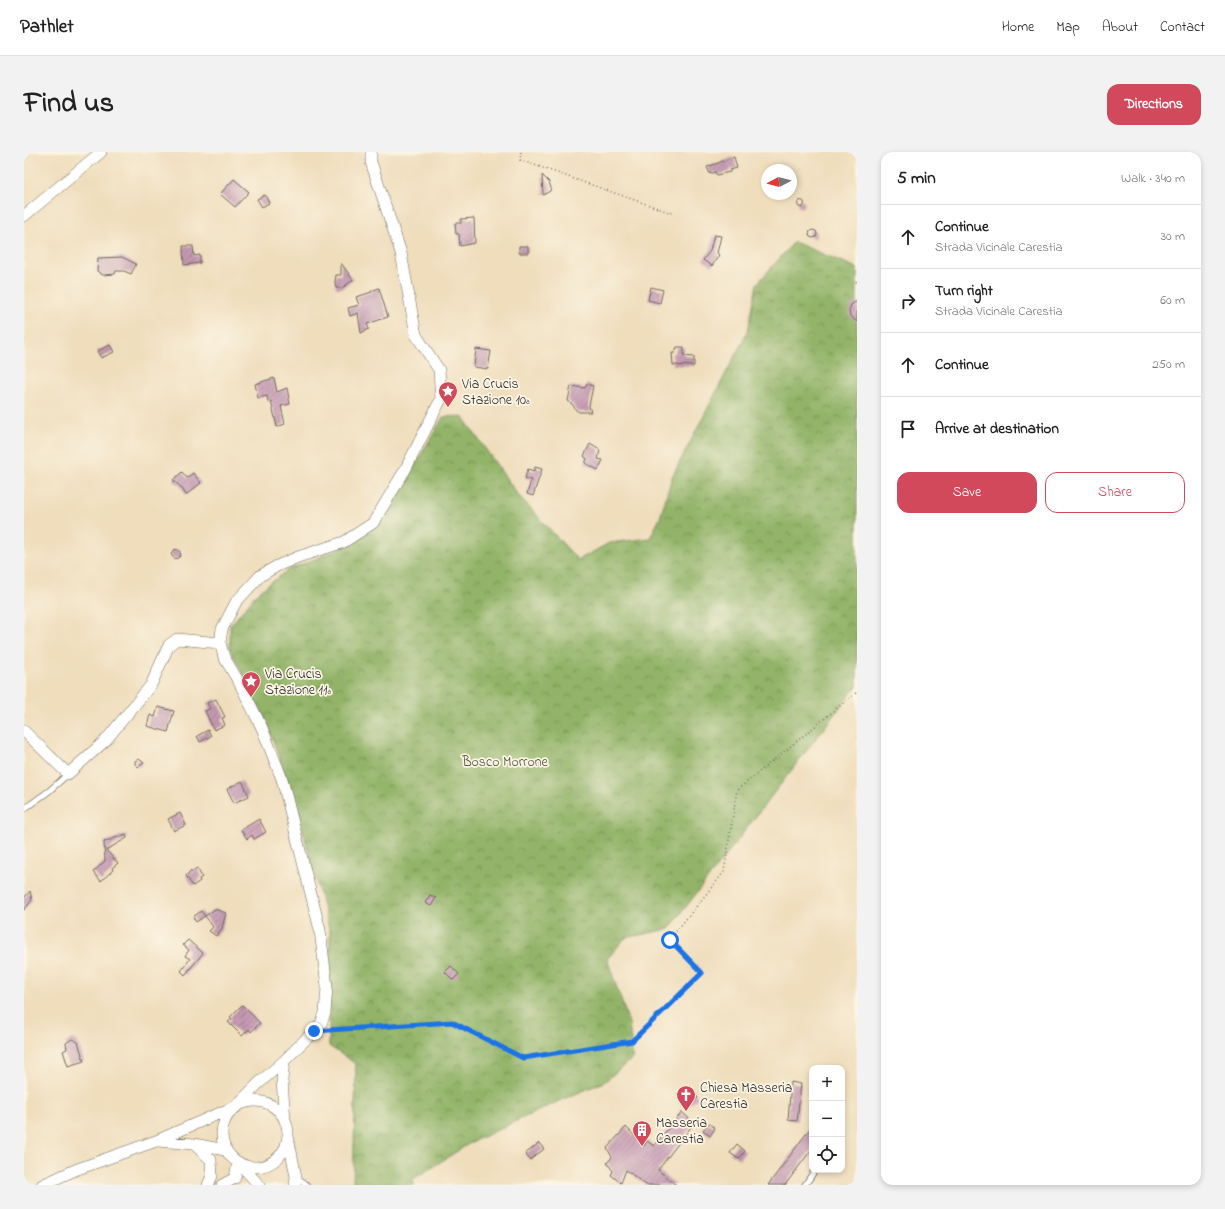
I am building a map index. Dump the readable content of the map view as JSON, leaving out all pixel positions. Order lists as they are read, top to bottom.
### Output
{
  "parks": ["Bosco Morrone"],
  "places": {
    "place": ["Via Crucis Stazione 10ª", "Via Crucis Stazione 11ª"],
    "church": ["Chiesa Masseria Carestia"],
    "building": ["Masseria Carestia"]
  },
  "north": "left",
  "page": {
    "header": "Pathlet",
    "nav": [
      "Home",
      "Map",
      "About",
      "Contact"
    ],
    "title": "Find us",
    "buttons": [
      "Directions",
      ["Save", "Share"]
    ],
    "heading": ["5 min", "Walk · 340 m"],
    "list": [
      ["Continue", "Strada Vicinale Carestia", "30 m"],
      ["Turn right", "Strada Vicinale Carestia", "60 m"],
      ["Continue", "250 m"],
      "Arrive at destination"
    ],
    "map_buttons": ["+", "−"]
  }
}
